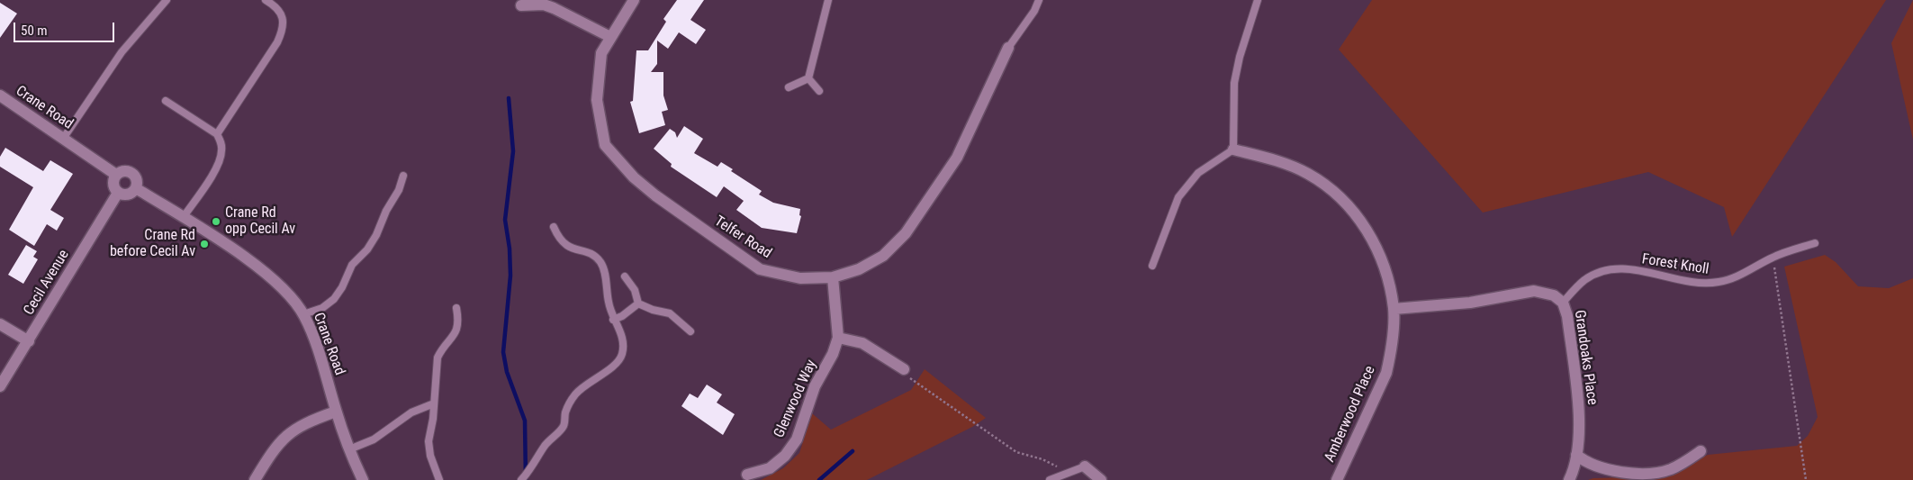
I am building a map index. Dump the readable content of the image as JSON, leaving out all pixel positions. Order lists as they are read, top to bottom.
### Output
{
  "streets": {
    "street": [
      "Crane Road",
      "Telfer Road",
      "Cecil Avenue",
      "Grandoaks Place",
      "Glenwood Way",
      "Amberwood Place"
    ],
    "lane": ["Forest Knoll"]
  },
  "crossings": [
    ["Crane Road", "Cecil Avenue"],
    ["Telfer Road", "Glenwood Way"],
    ["Forest Knoll", "Grandoaks Place"],
    ["Grandoaks Place", "Amberwood Place"]
  ],
  "places": ["Crane Rd opp Cecil Av", "Crane Rd before Cecil Av"],
  "scale_bar": "50 m"
}
